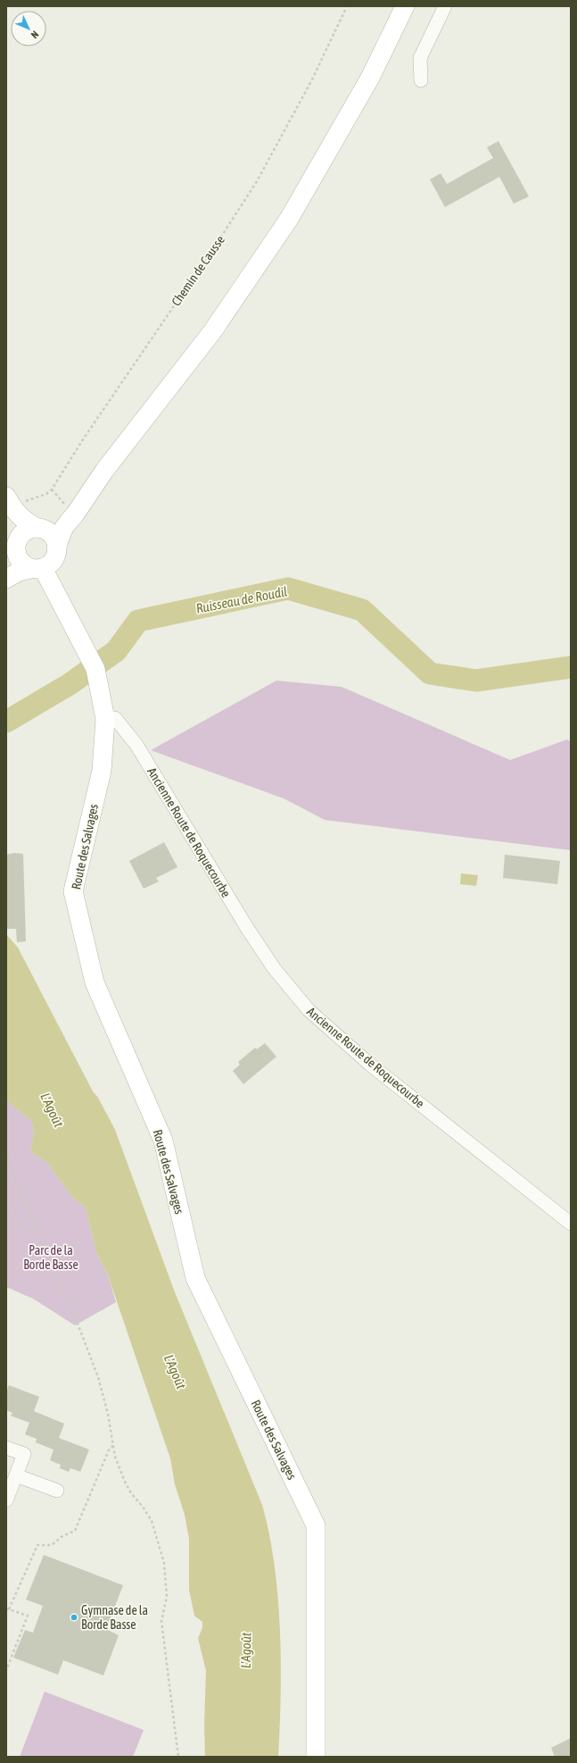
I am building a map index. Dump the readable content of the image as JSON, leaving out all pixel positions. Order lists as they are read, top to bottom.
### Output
{
  "streets": {
    "main road": ["Route des Salvages"],
    "street": ["Ancienne Route de Roquecourbe"],
    "path": ["Chemin de Causse"]
  },
  "crossings": [
    ["Ancienne Route de Roquecourbe", "Route des Salvages"]
  ],
  "water": ["Ruisseau de Roudil", "L'Agoût"],
  "parks": ["Parc de la Borde Basse"],
  "places": ["Gymnase de la Borde Basse"],
  "north": "bottom right"
}
